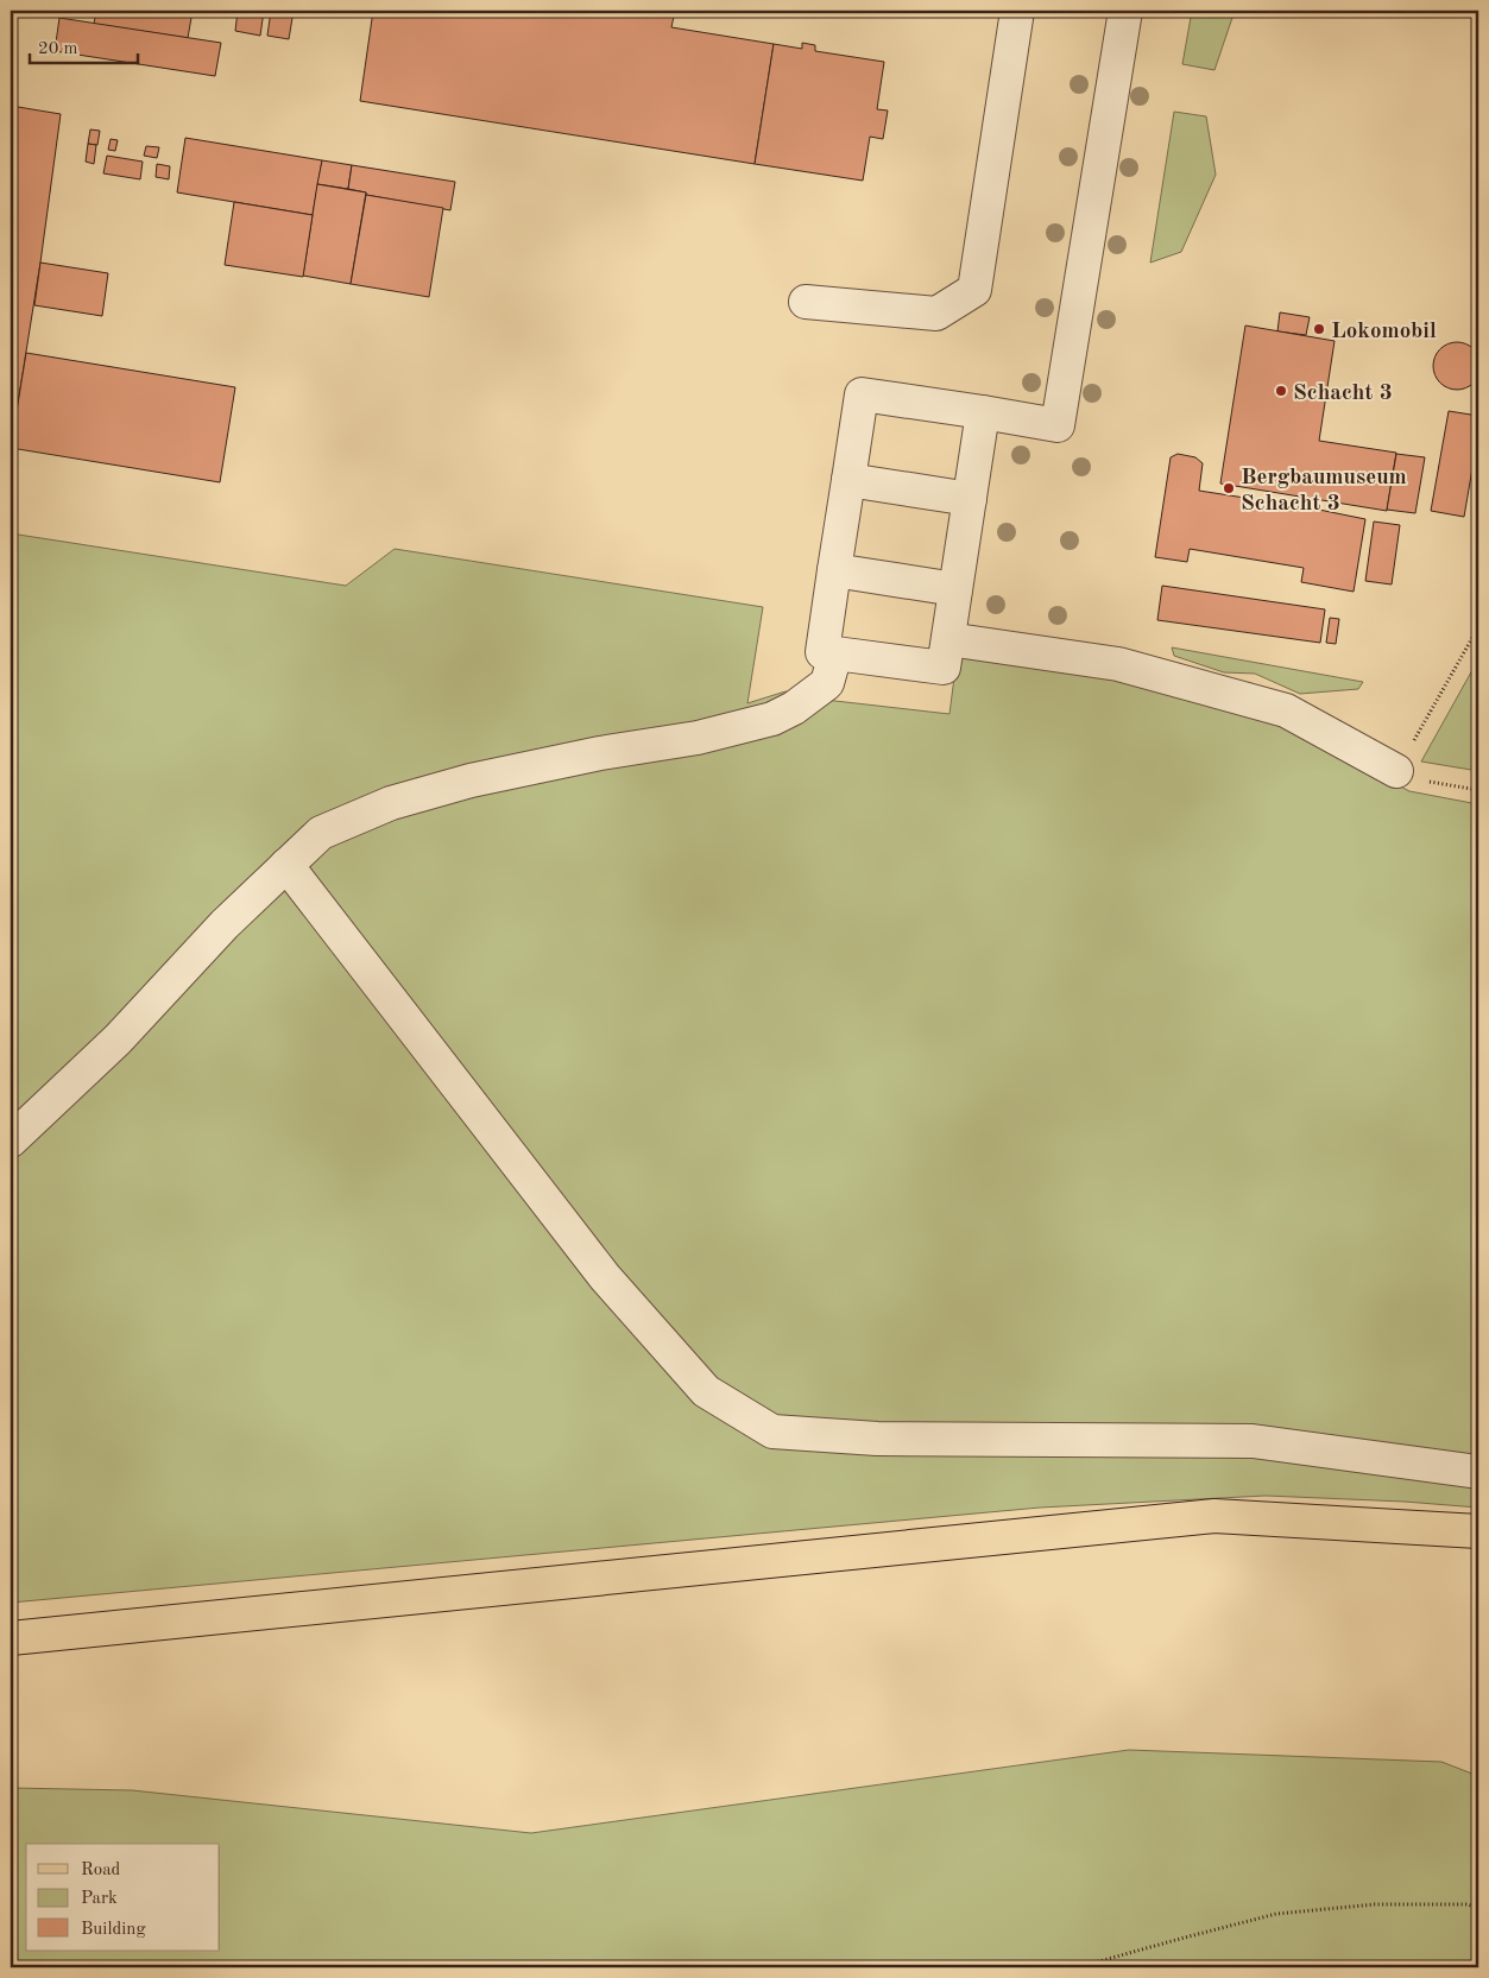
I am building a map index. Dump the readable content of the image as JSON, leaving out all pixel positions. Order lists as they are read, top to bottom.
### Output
{
  "places": ["Lokomobil", "Schacht 3", "Bergbaumuseum Schacht 3"],
  "legend": ["Road", "Park", "Building"],
  "scale_bar": "20 m"
}
